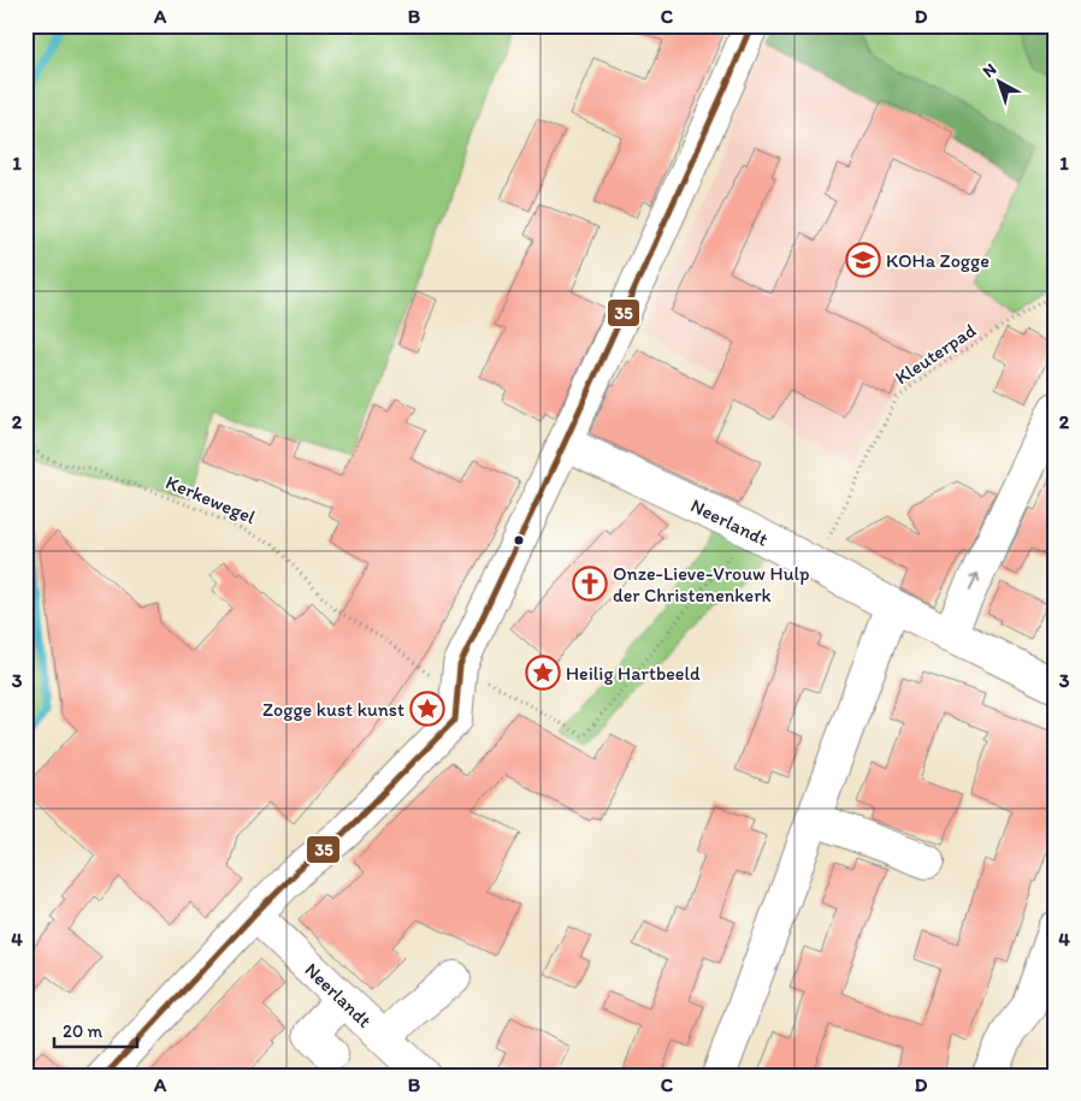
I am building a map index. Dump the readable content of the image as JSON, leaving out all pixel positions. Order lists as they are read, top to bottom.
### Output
{
  "streets": {
    "street": ["Neerlandt"],
    "path": ["Kleuterpad", "Kerkewegel"]
  },
  "crossings": [
    ["Kleuterpad", "Neerlandt"]
  ],
  "places": {
    "school or university": ["KOHa Zogge"],
    "church": ["Onze-Lieve-Vrouw Hulp der Christenenkerk"],
    "place": ["Heilig Hartbeeld", "Zogge kust kunst"]
  },
  "lines": ["transit line 35"],
  "scale_bar": "20 m",
  "north": "top left",
  "grid": {
    "columns": [
      "A",
      "B",
      "C",
      "D"
    ],
    "rows": [
      "1",
      "2",
      "3",
      "4"
    ]
  }
}
